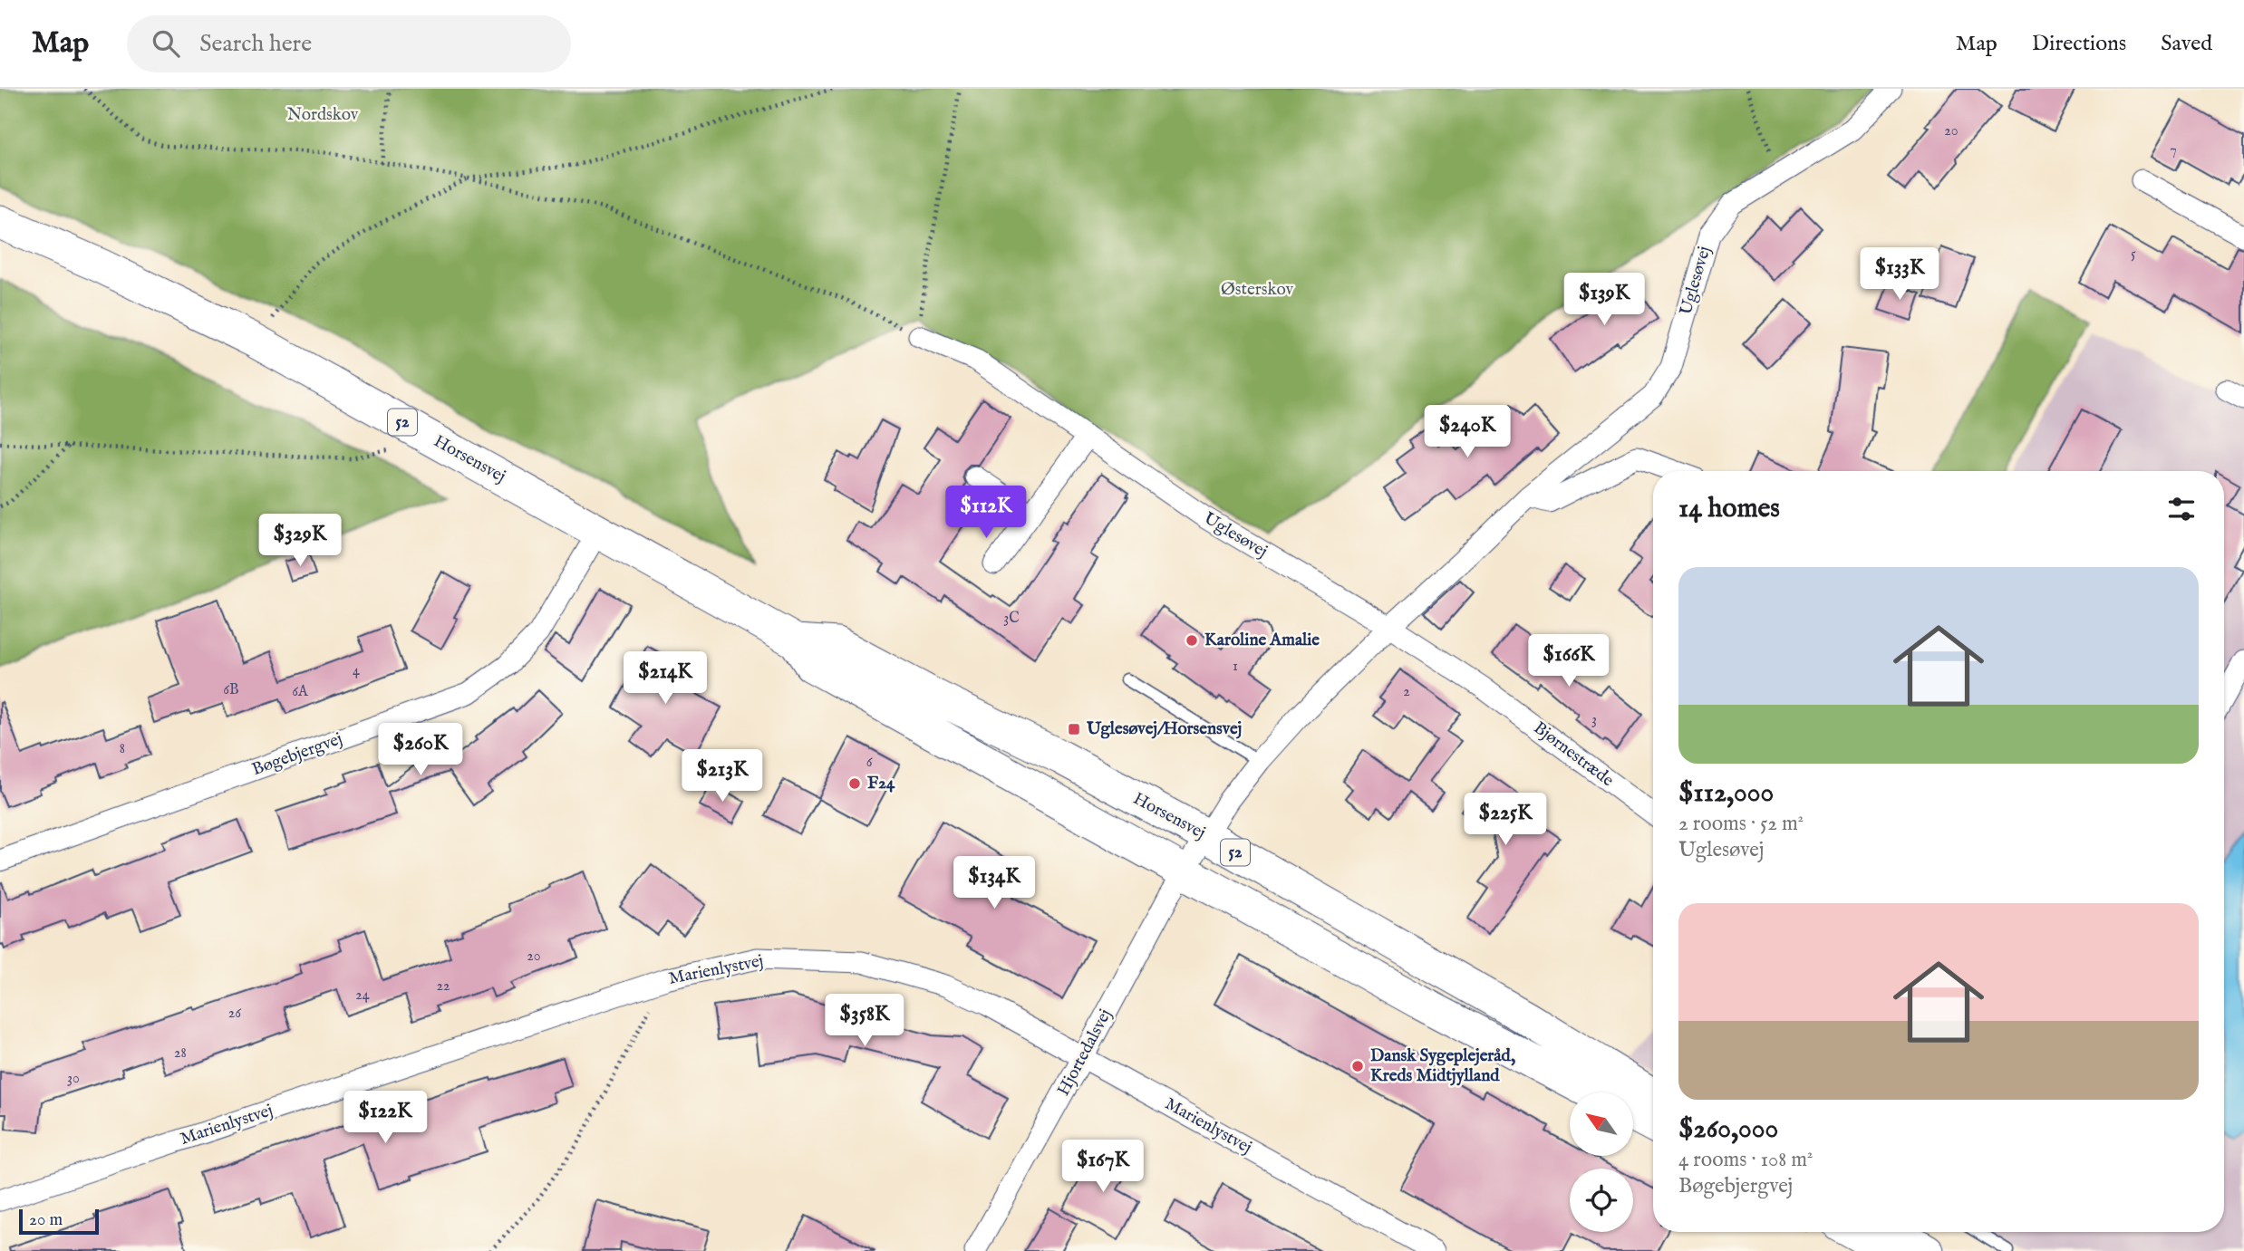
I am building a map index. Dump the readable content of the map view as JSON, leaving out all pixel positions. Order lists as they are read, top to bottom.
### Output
{
  "streets": {
    "main road": ["52", "Horsensvej"],
    "street": [
      "Uglesøvej",
      "Bøgebjergvej",
      "Bjørnestræde",
      "Marienlystvej",
      "Hjortedalsvej"
    ]
  },
  "crossings": [
    ["Uglesøvej", "Horsensvej"],
    ["Uglesøvej", "Bjørnestræde"],
    ["Uglesøvej", "Hjortedalsvej"],
    ["Horsensvej", "Bøgebjergvej"],
    ["Horsensvej", "Hjortedalsvej"],
    ["Marienlystvej", "Hjortedalsvej"]
  ],
  "parks": ["Nordskov", "Østerskov"],
  "places": {
    "other": ["Karoline Amalie", "F24", "Dansk Sygeplejeråd, Kreds Midtjylland"],
    "transit": ["Uglesøvej/Horsensvej"]
  },
  "house_numbers": [
    "20",
    "7",
    "5",
    "3C",
    "1",
    "4",
    "6B",
    "6A",
    "2",
    "3",
    "8",
    "6",
    "20",
    "22",
    "24",
    "26",
    "28",
    "30"
  ],
  "scale_bar": "20 m",
  "north": "top left",
  "page": {
    "header": "Map",
    "search": "Search here",
    "nav": ["Map", "Directions", "Saved"],
    "price": [
      "$133K",
      "$139K",
      "$240K",
      "$112K",
      "$329K",
      "$166K",
      "$214K",
      "$260K",
      "$213K",
      "$225K",
      "$134K",
      "$358K",
      "$122K",
      "$167K"
    ],
    "heading": "14 homes",
    "list": [
      {
        "name": "$112,000",
        "note": "2 rooms · 52 m² · Uglesøvej"
      },
      {
        "name": "$260,000",
        "note": "4 rooms · 108 m² · Bøgebjergvej"
      }
    ],
    "scale": "20 m"
  }
}
